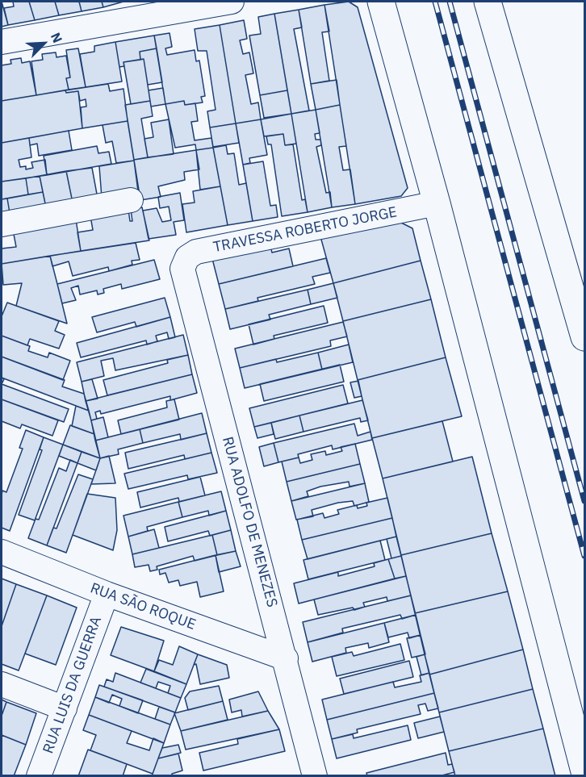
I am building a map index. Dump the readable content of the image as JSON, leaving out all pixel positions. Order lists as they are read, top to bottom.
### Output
{
  "streets": {
    "street": [
      "TRAVESSA ROBERTO JORGE",
      "RUA ADOLFO DE MENEZES",
      "RUA SÃO ROQUE",
      "RUA LUIS DA GUERRA"
    ]
  },
  "crossings": [
    ["TRAVESSA ROBERTO JORGE", "RUA ADOLFO DE MENEZES"],
    ["RUA ADOLFO DE MENEZES", "RUA SÃO ROQUE"],
    ["RUA SÃO ROQUE", "RUA LUIS DA GUERRA"]
  ],
  "north": "top right"
}
